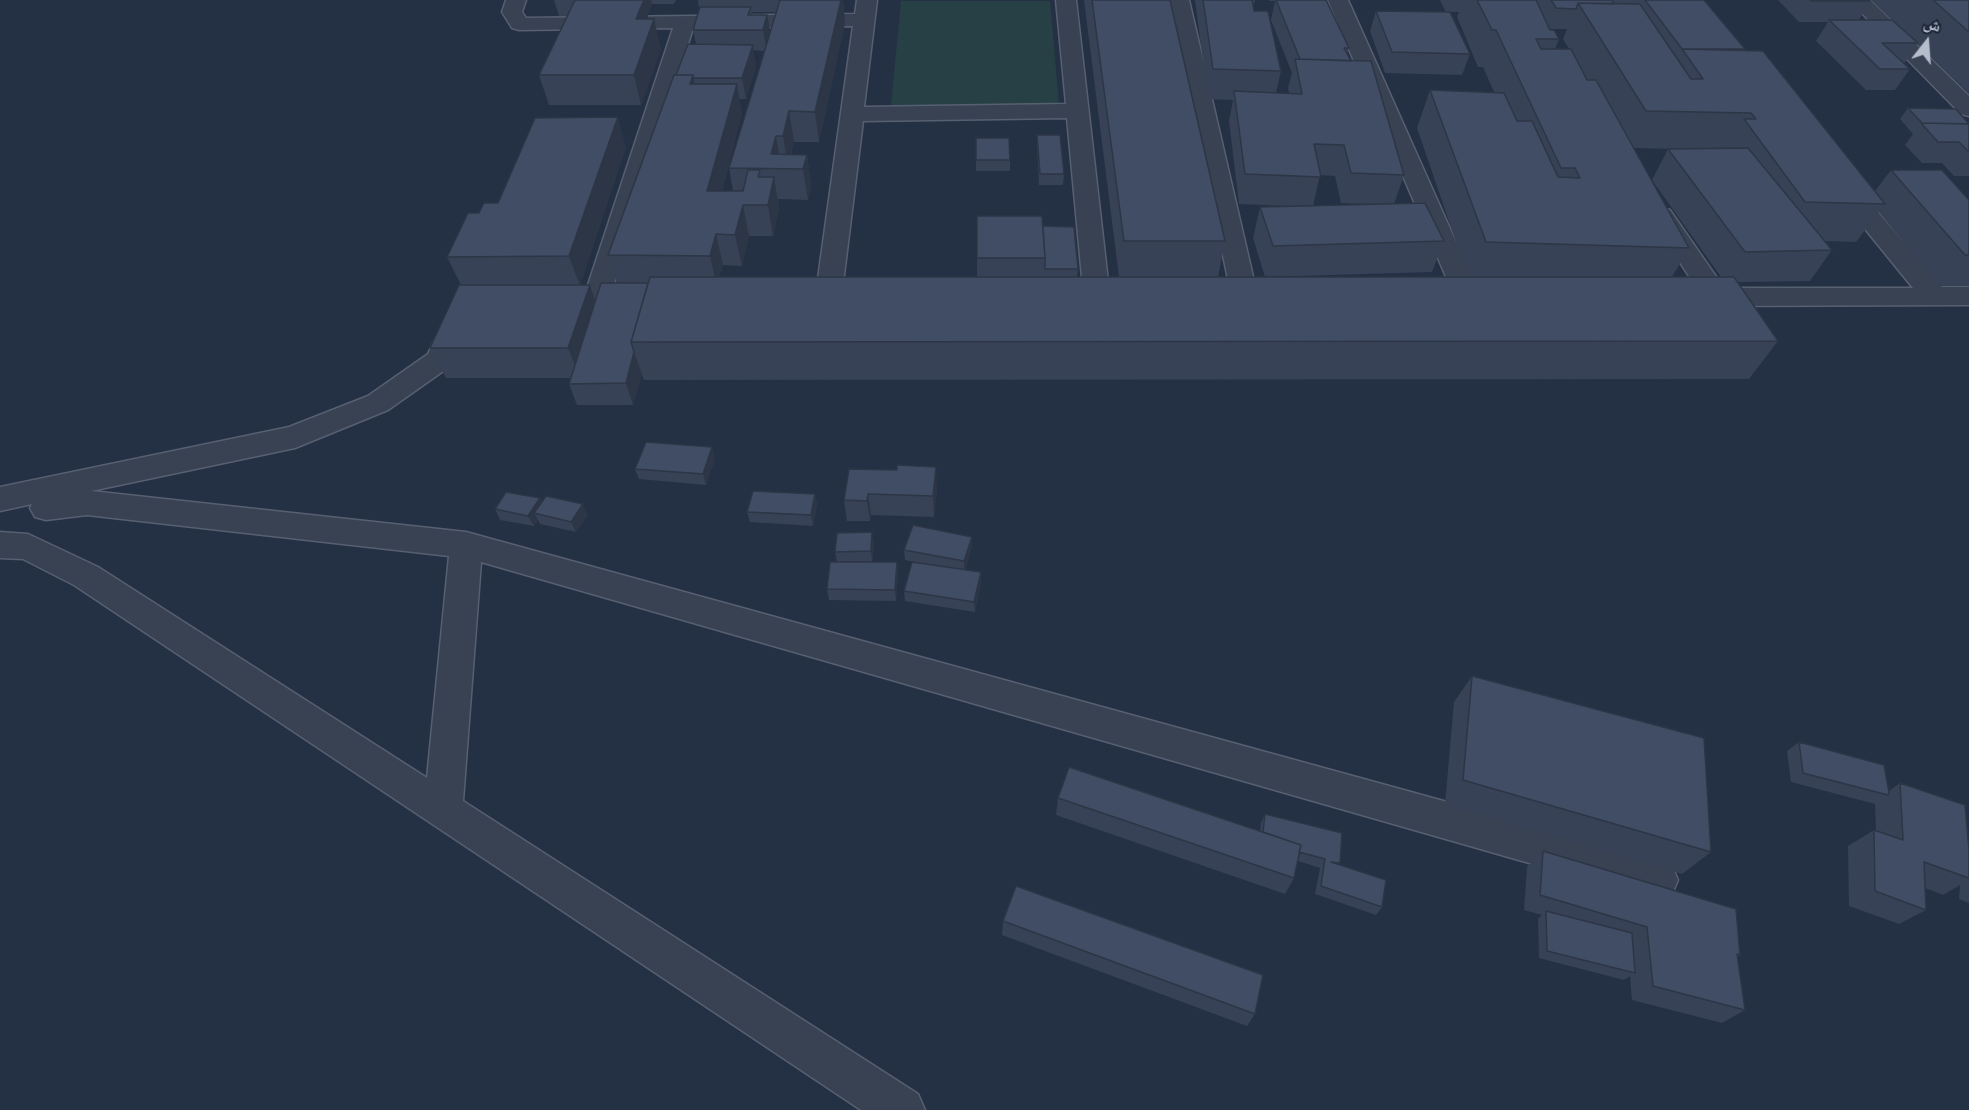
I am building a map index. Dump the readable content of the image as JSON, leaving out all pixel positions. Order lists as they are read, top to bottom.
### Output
{
  "north": "top"
}
